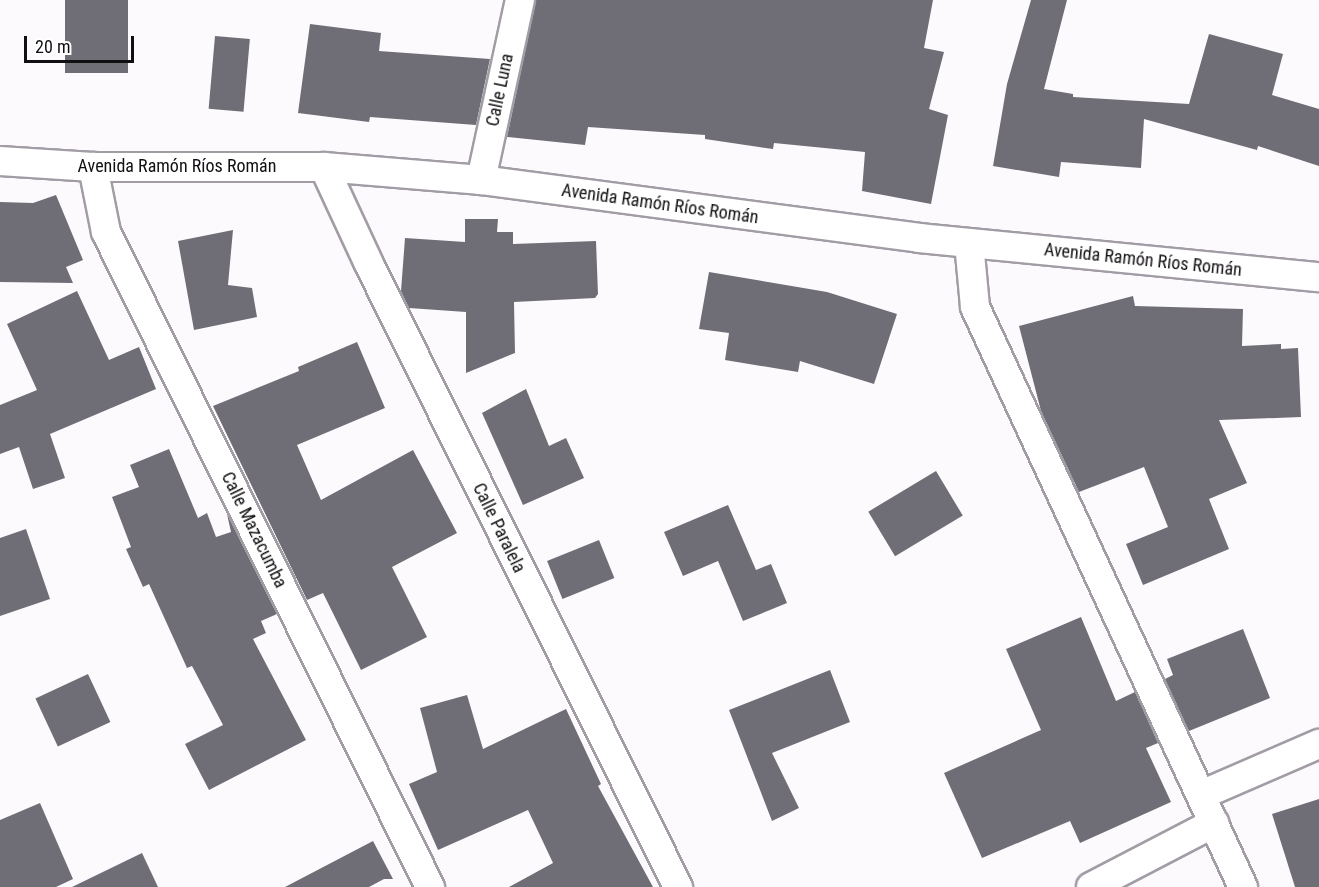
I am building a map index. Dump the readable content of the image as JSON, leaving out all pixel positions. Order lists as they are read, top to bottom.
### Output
{
  "streets": {
    "street": [
      "Calle Luna",
      "Avenida Ramón Ríos Román",
      "Calle Paralela",
      "Calle Mazacumba"
    ]
  },
  "crossings": [
    ["Calle Luna", "Avenida Ramón Ríos Román"],
    ["Avenida Ramón Ríos Román", "Calle Paralela"],
    ["Avenida Ramón Ríos Román", "Calle Mazacumba"]
  ],
  "scale_bar": "20 m"
}
